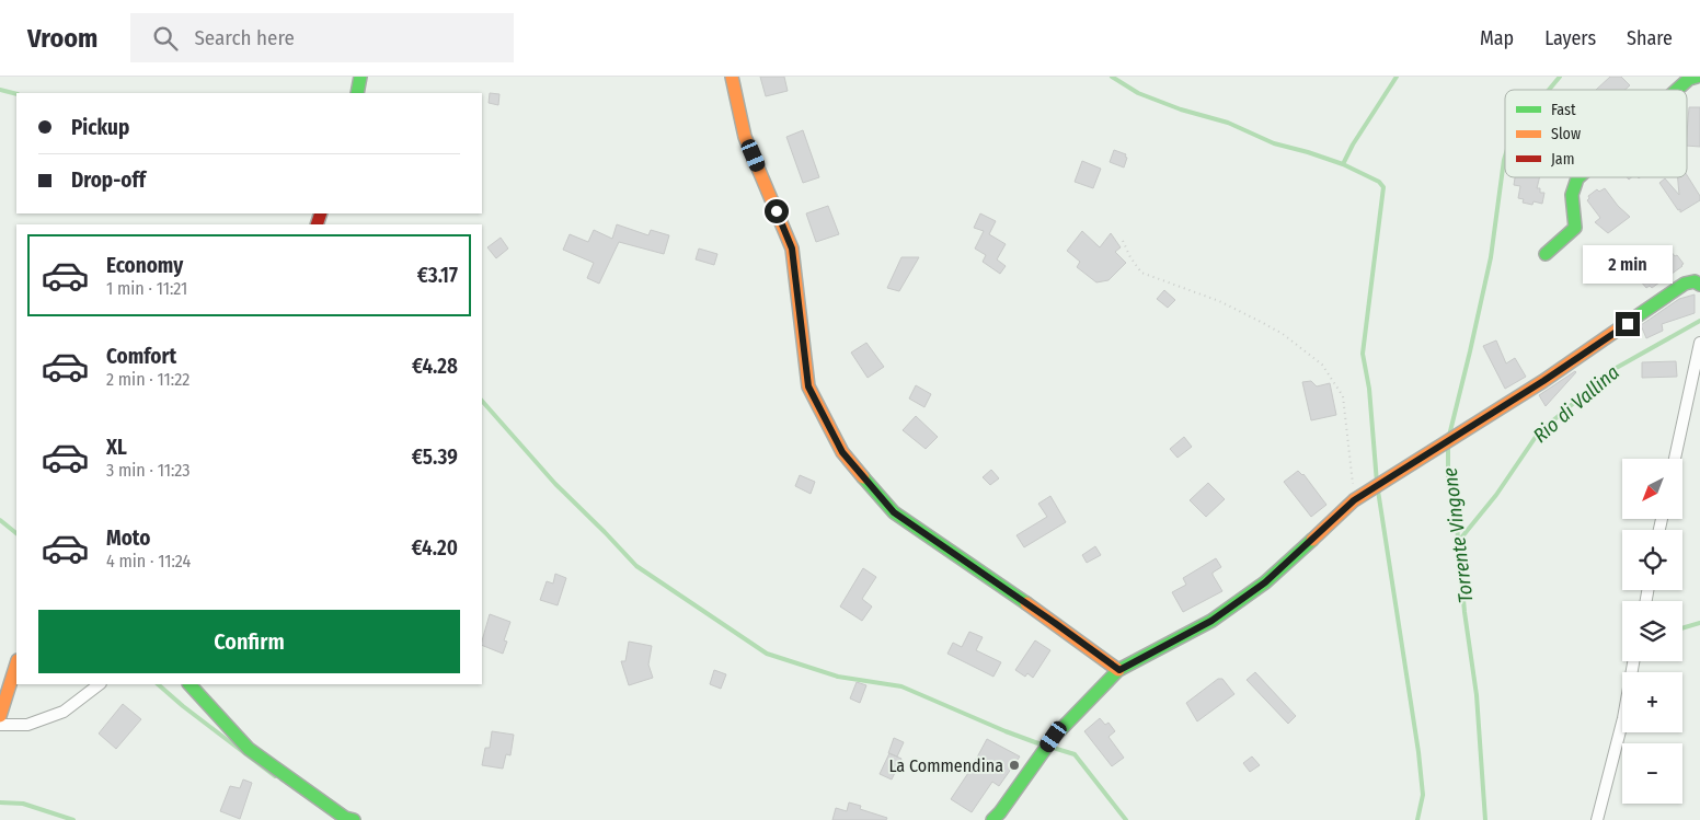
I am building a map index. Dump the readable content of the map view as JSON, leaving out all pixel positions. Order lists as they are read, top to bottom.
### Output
{
  "water": ["Rio di Vallina", "Torrente Vingone"],
  "places": ["La Commendina"],
  "legend": ["Fast", "Slow", "Jam"],
  "north": "bottom left",
  "page": {
    "header": "Vroom",
    "search": "Search here",
    "nav": ["Map", "Layers", "Share"],
    "banner": ["Pickup", "Drop-off"],
    "list": [
      {
        "name": "Economy",
        "note": "1 min · 11:21",
        "value": "€3.17"
      },
      {
        "name": "Comfort",
        "note": "2 min · 11:22",
        "value": "€4.28"
      },
      {
        "name": "XL",
        "note": "3 min · 11:23",
        "value": "€5.39"
      },
      {
        "name": "Moto",
        "note": "4 min · 11:24",
        "value": "€4.20"
      }
    ],
    "bubble": "2 min",
    "map_buttons": ["+", "−"],
    "buttons": "Confirm"
  }
}
